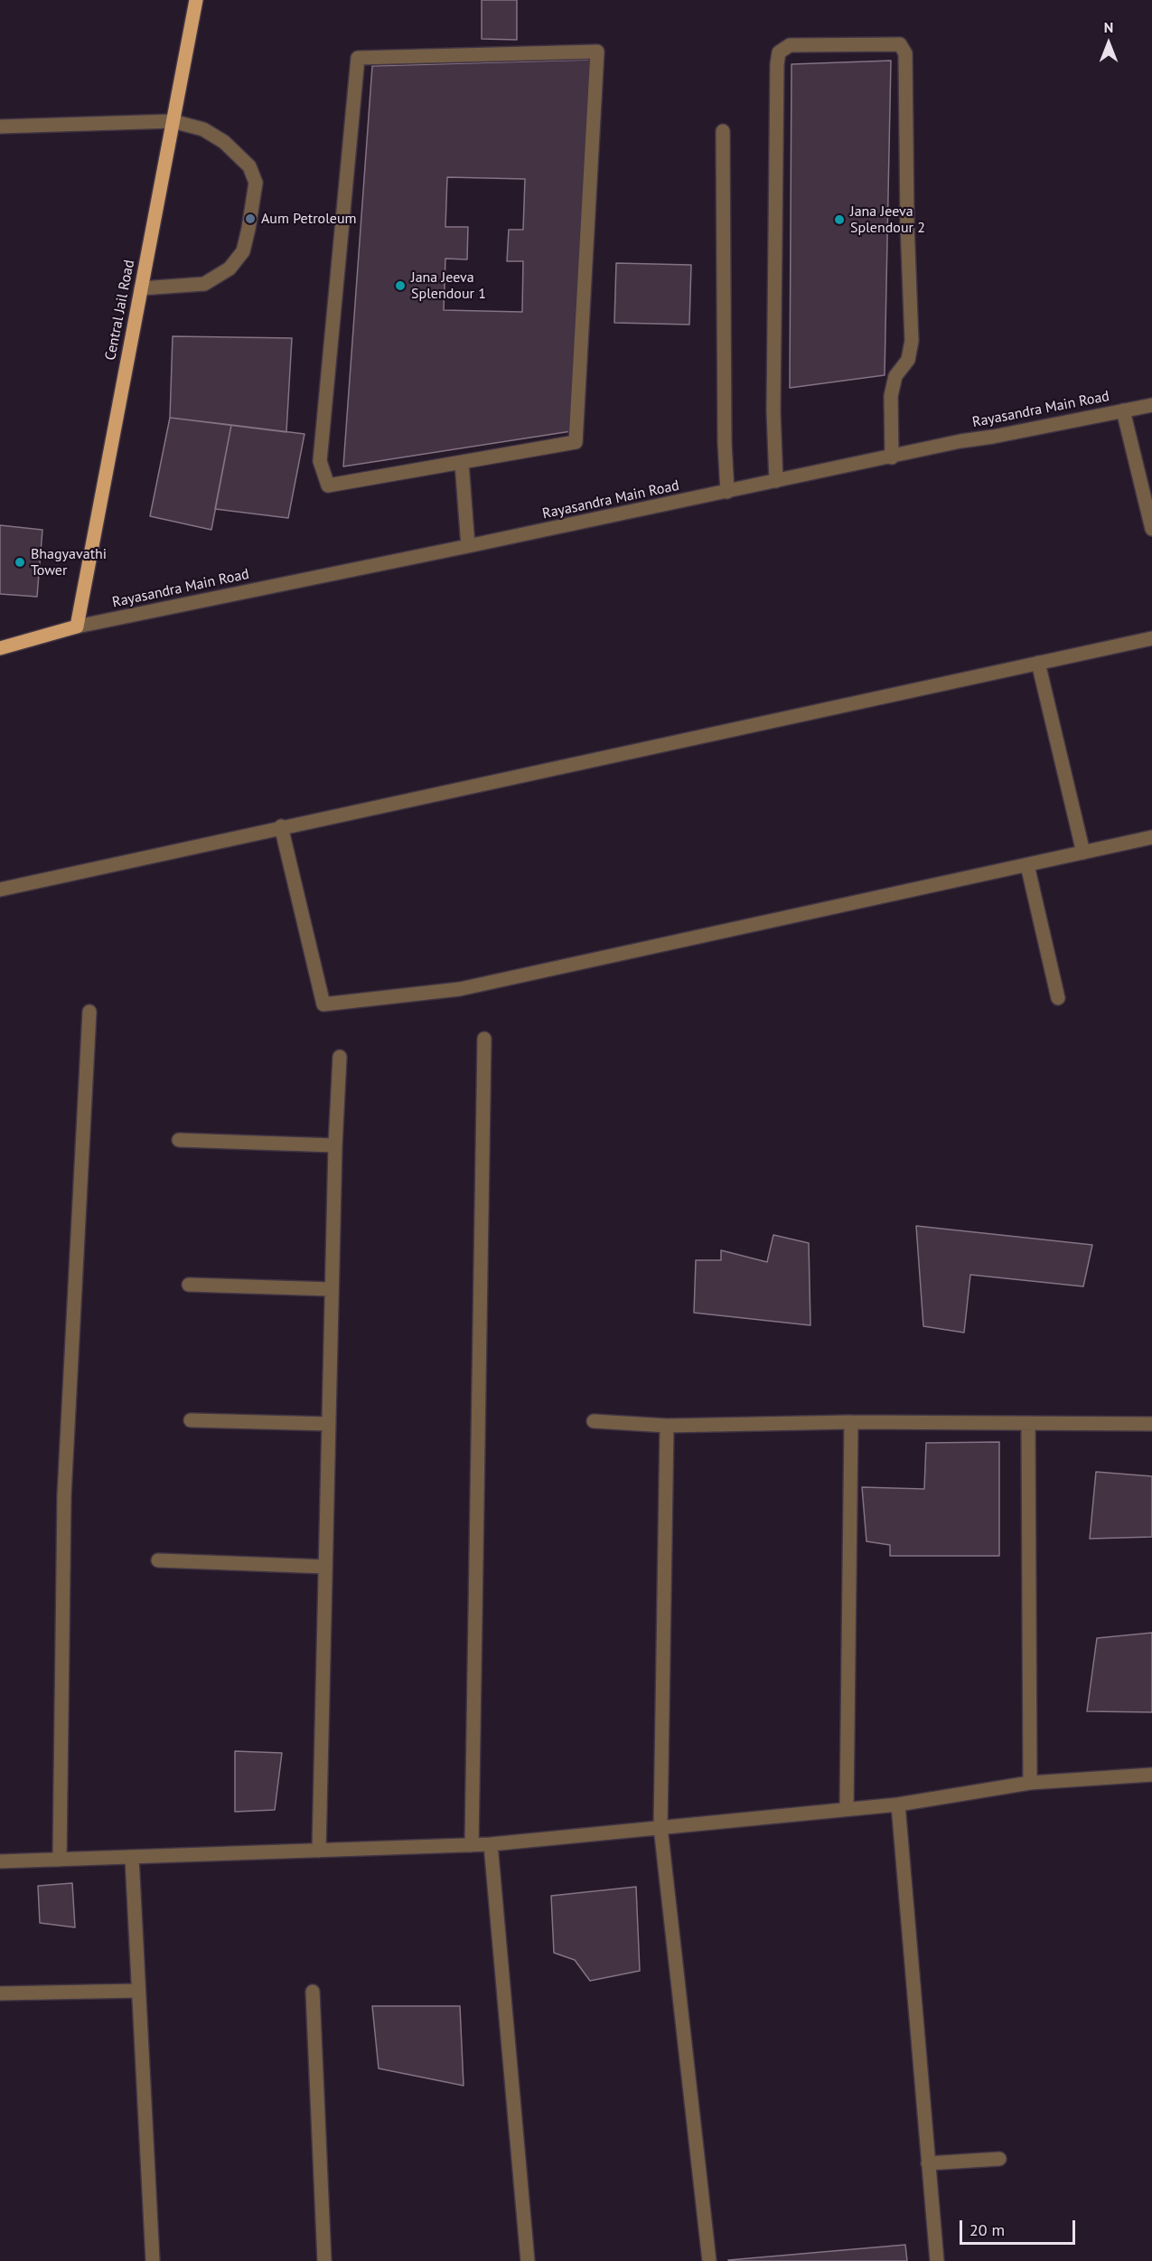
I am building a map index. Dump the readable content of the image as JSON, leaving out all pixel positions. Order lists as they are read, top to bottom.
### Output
{
  "streets": {
    "main road": ["Central Jail Road"],
    "street": ["Rayasandra Main Road"]
  },
  "crossings": [
    ["Central Jail Road", "Rayasandra Main Road"]
  ],
  "places": [
    "Aum Petroleum",
    "Jana Jeeva Splendour 2",
    "Jana Jeeva Splendour 1",
    "Bhagyavathi Tower"
  ],
  "scale_bar": "20 m",
  "north": "top"
}
